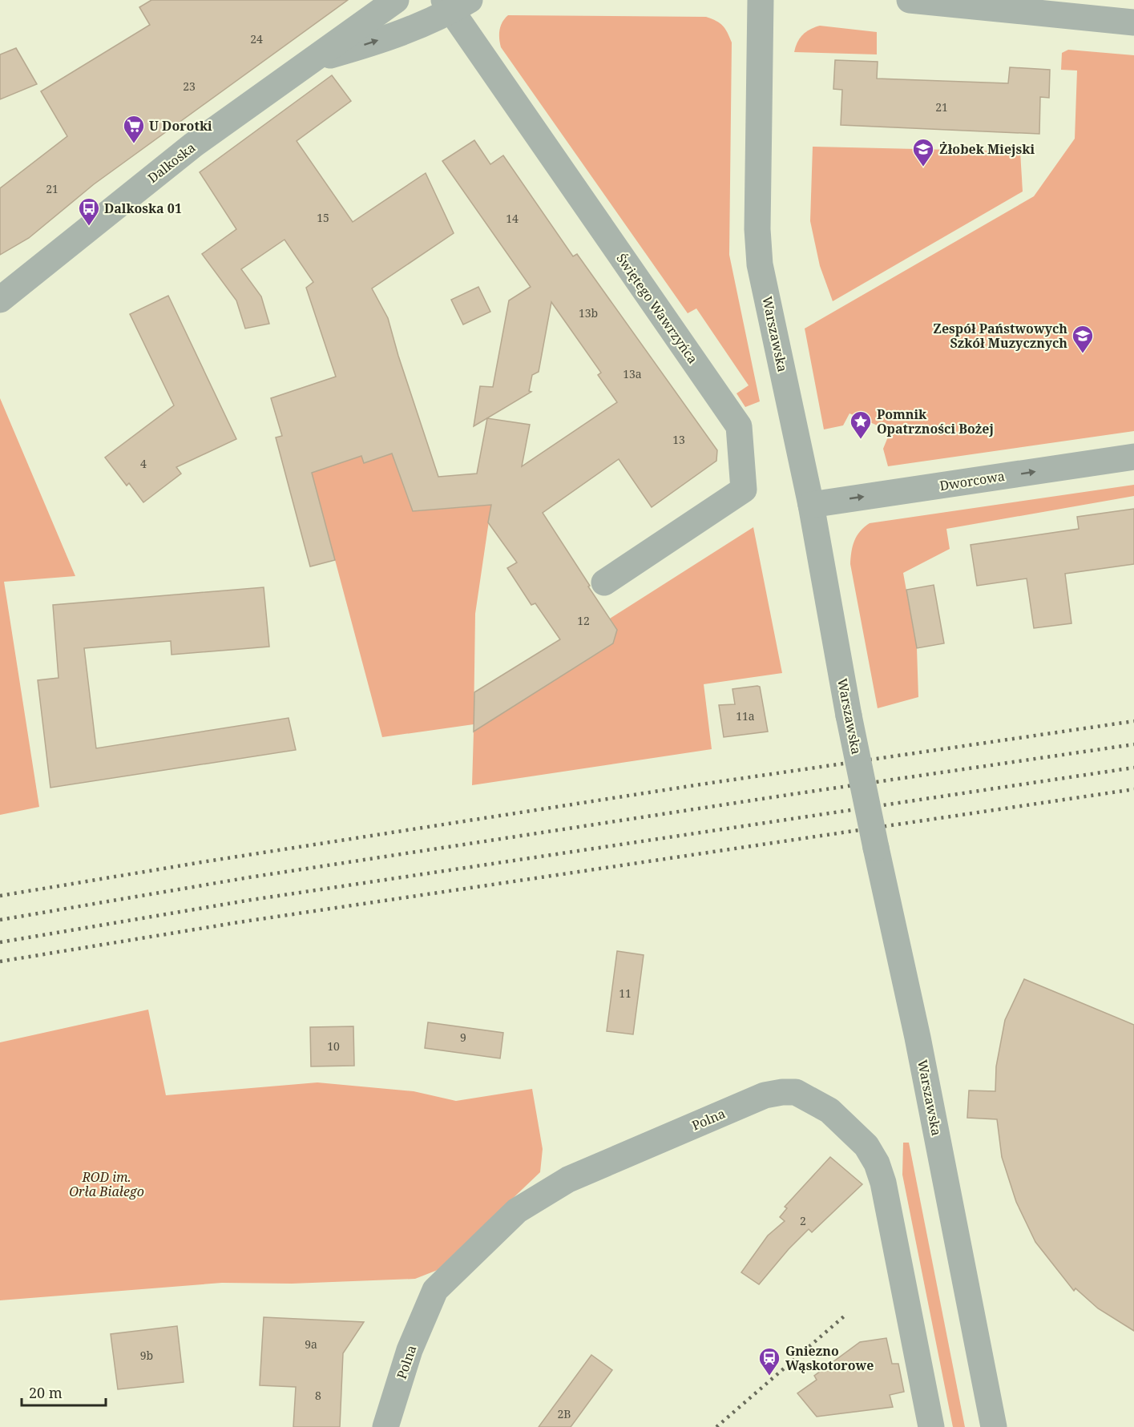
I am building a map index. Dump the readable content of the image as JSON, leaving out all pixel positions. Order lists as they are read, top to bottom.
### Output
{
  "streets": {
    "street": [
      "Dalkoska",
      "Świętego Wawrzyńca",
      "Warszawska",
      "Dworcowa",
      "Polna"
    ]
  },
  "crossings": [
    ["Warszawska", "Dworcowa"]
  ],
  "one_way": ["Dworcowa"],
  "parks": ["ROD im. Orła Białego"],
  "places": {
    "supermarket": ["U Dorotki"],
    "school or university": ["Żłobek Miejski", "Zespół Państwowych Szkół Muzycznych"],
    "bus stop": ["Dalkoska 01"],
    "place": ["Pomnik Opatrzności Bożej"],
    "station": ["Gniezno Wąskotorowe"]
  },
  "house_numbers": [
    "24",
    "23",
    "21",
    "21",
    "15",
    "14",
    "13b",
    "13a",
    "13",
    "4",
    "12",
    "11a",
    "11",
    "9",
    "10",
    "2",
    "9a",
    "9b",
    "8",
    "2B"
  ],
  "scale_bar": "20 m"
}
